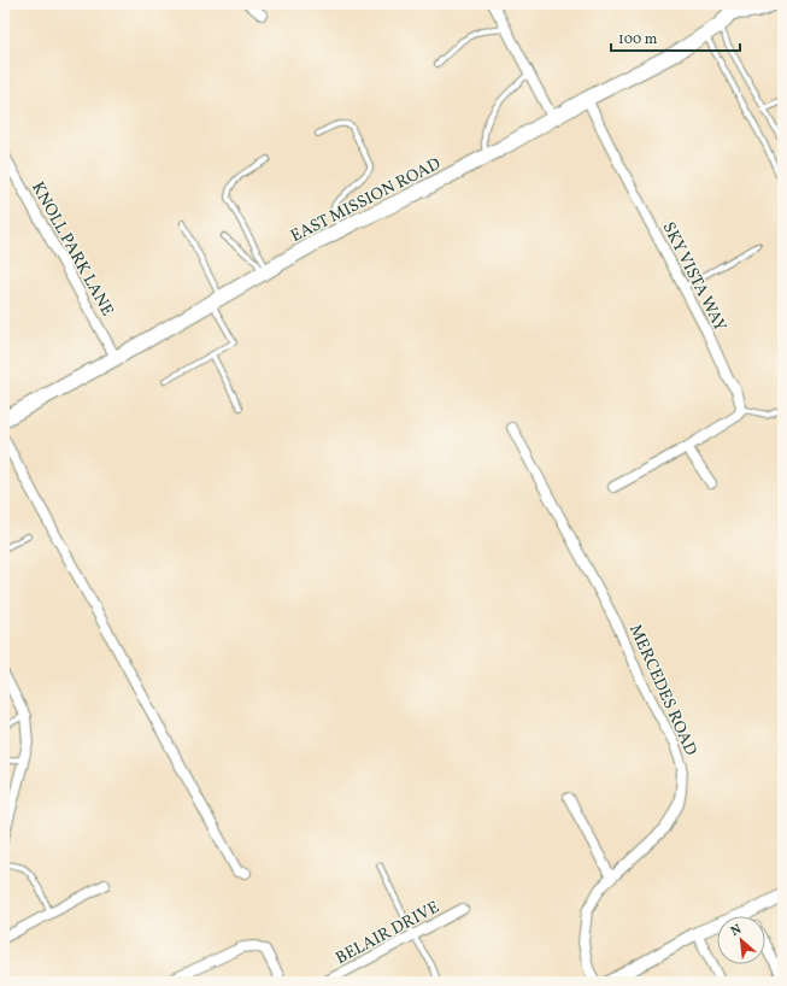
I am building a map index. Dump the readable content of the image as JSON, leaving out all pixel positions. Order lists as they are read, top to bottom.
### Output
{
  "streets": {
    "main road": ["EAST MISSION ROAD"],
    "street": [
      "KNOLL PARK LANE",
      "SKY VISTA WAY",
      "MERCEDES ROAD",
      "BELAIR DRIVE"
    ]
  },
  "crossings": [
    ["EAST MISSION ROAD", "KNOLL PARK LANE"],
    ["EAST MISSION ROAD", "SKY VISTA WAY"]
  ],
  "scale_bar": "100 m",
  "north": "top left"
}
